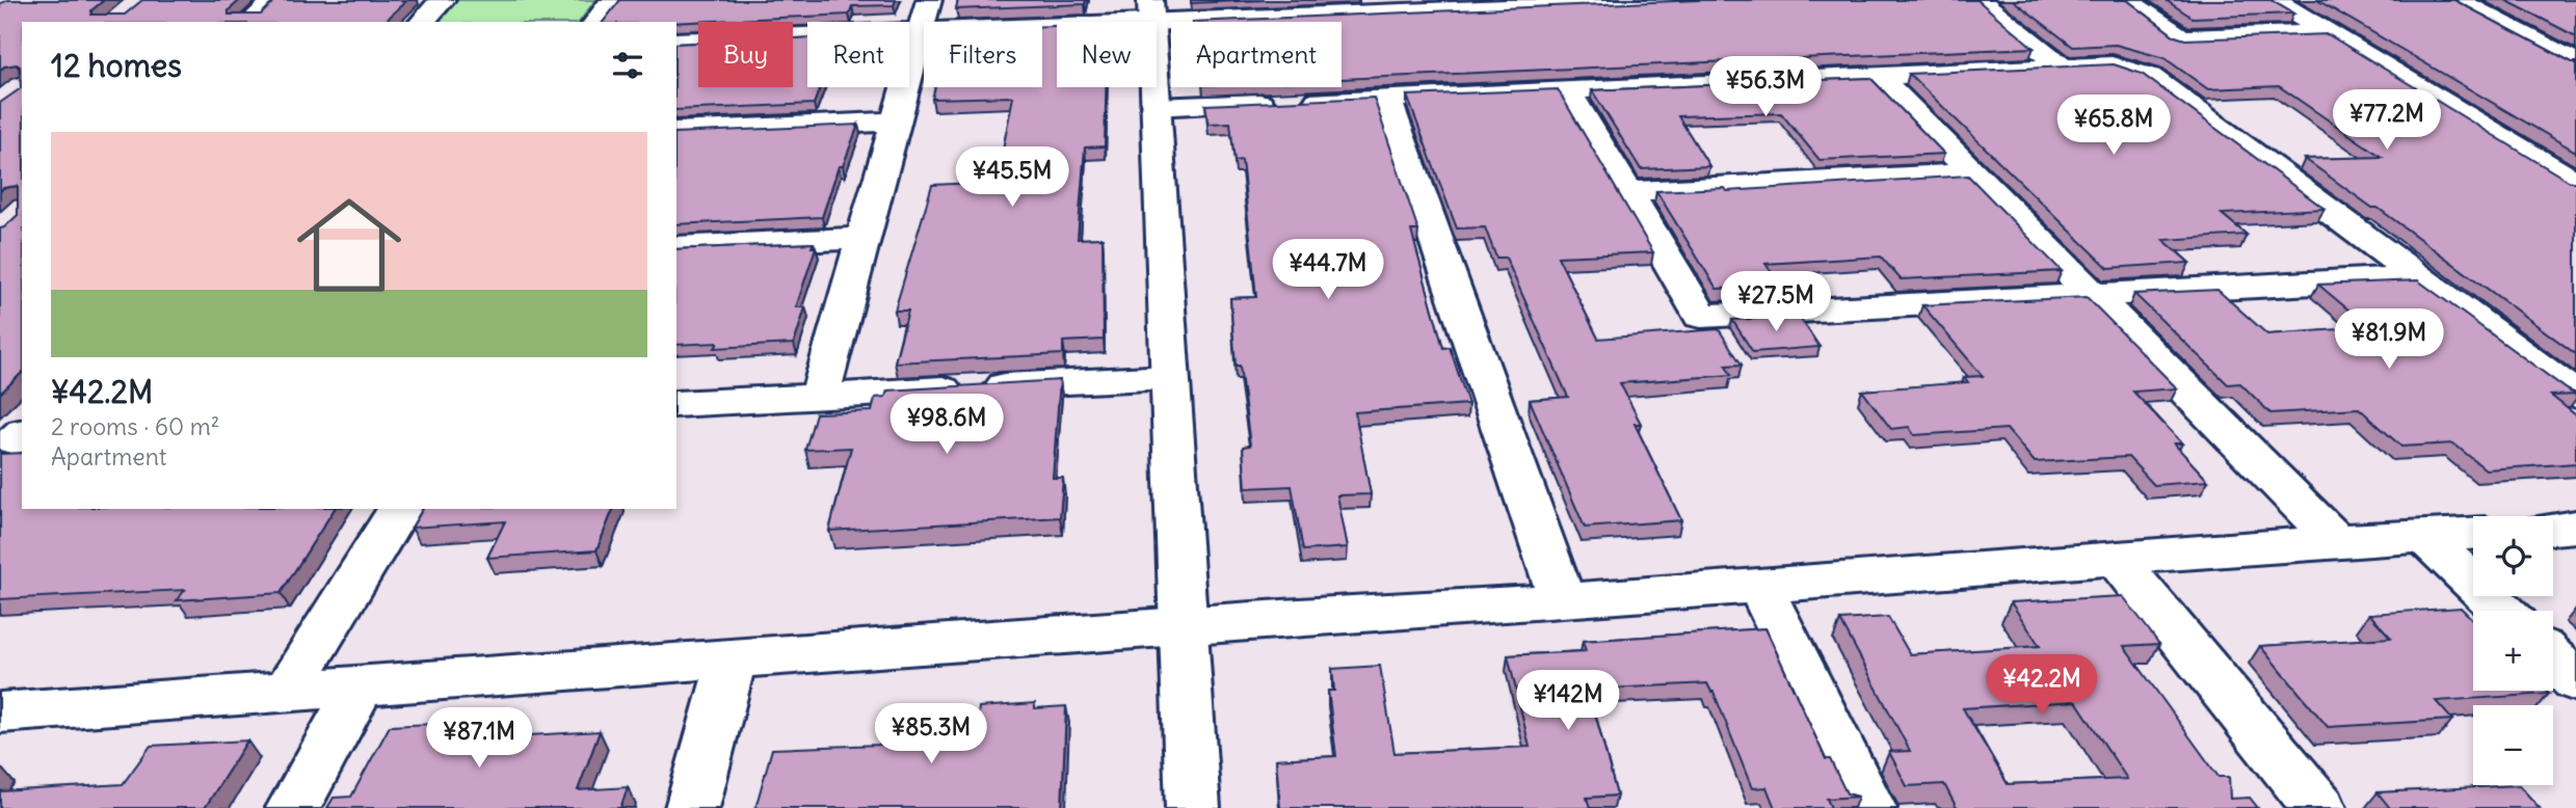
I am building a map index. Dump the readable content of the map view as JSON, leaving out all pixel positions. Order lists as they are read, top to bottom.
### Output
{
  "page": {
    "chip": [
      "Buy",
      "Rent",
      "Filters",
      "New",
      "Apartment"
    ],
    "heading": "12 homes",
    "price": [
      "¥56.3M",
      "¥77.2M",
      "¥65.8M",
      "¥45.5M",
      "¥44.7M",
      "¥27.5M",
      "¥81.9M",
      "¥98.6M",
      "¥42.2M",
      "¥142M",
      "¥85.3M",
      "¥87.1M"
    ],
    "list": [
      {
        "name": "¥42.2M",
        "note": "2 rooms · 60 m² · Apartment"
      }
    ],
    "map_buttons": ["+", "−"]
  }
}
